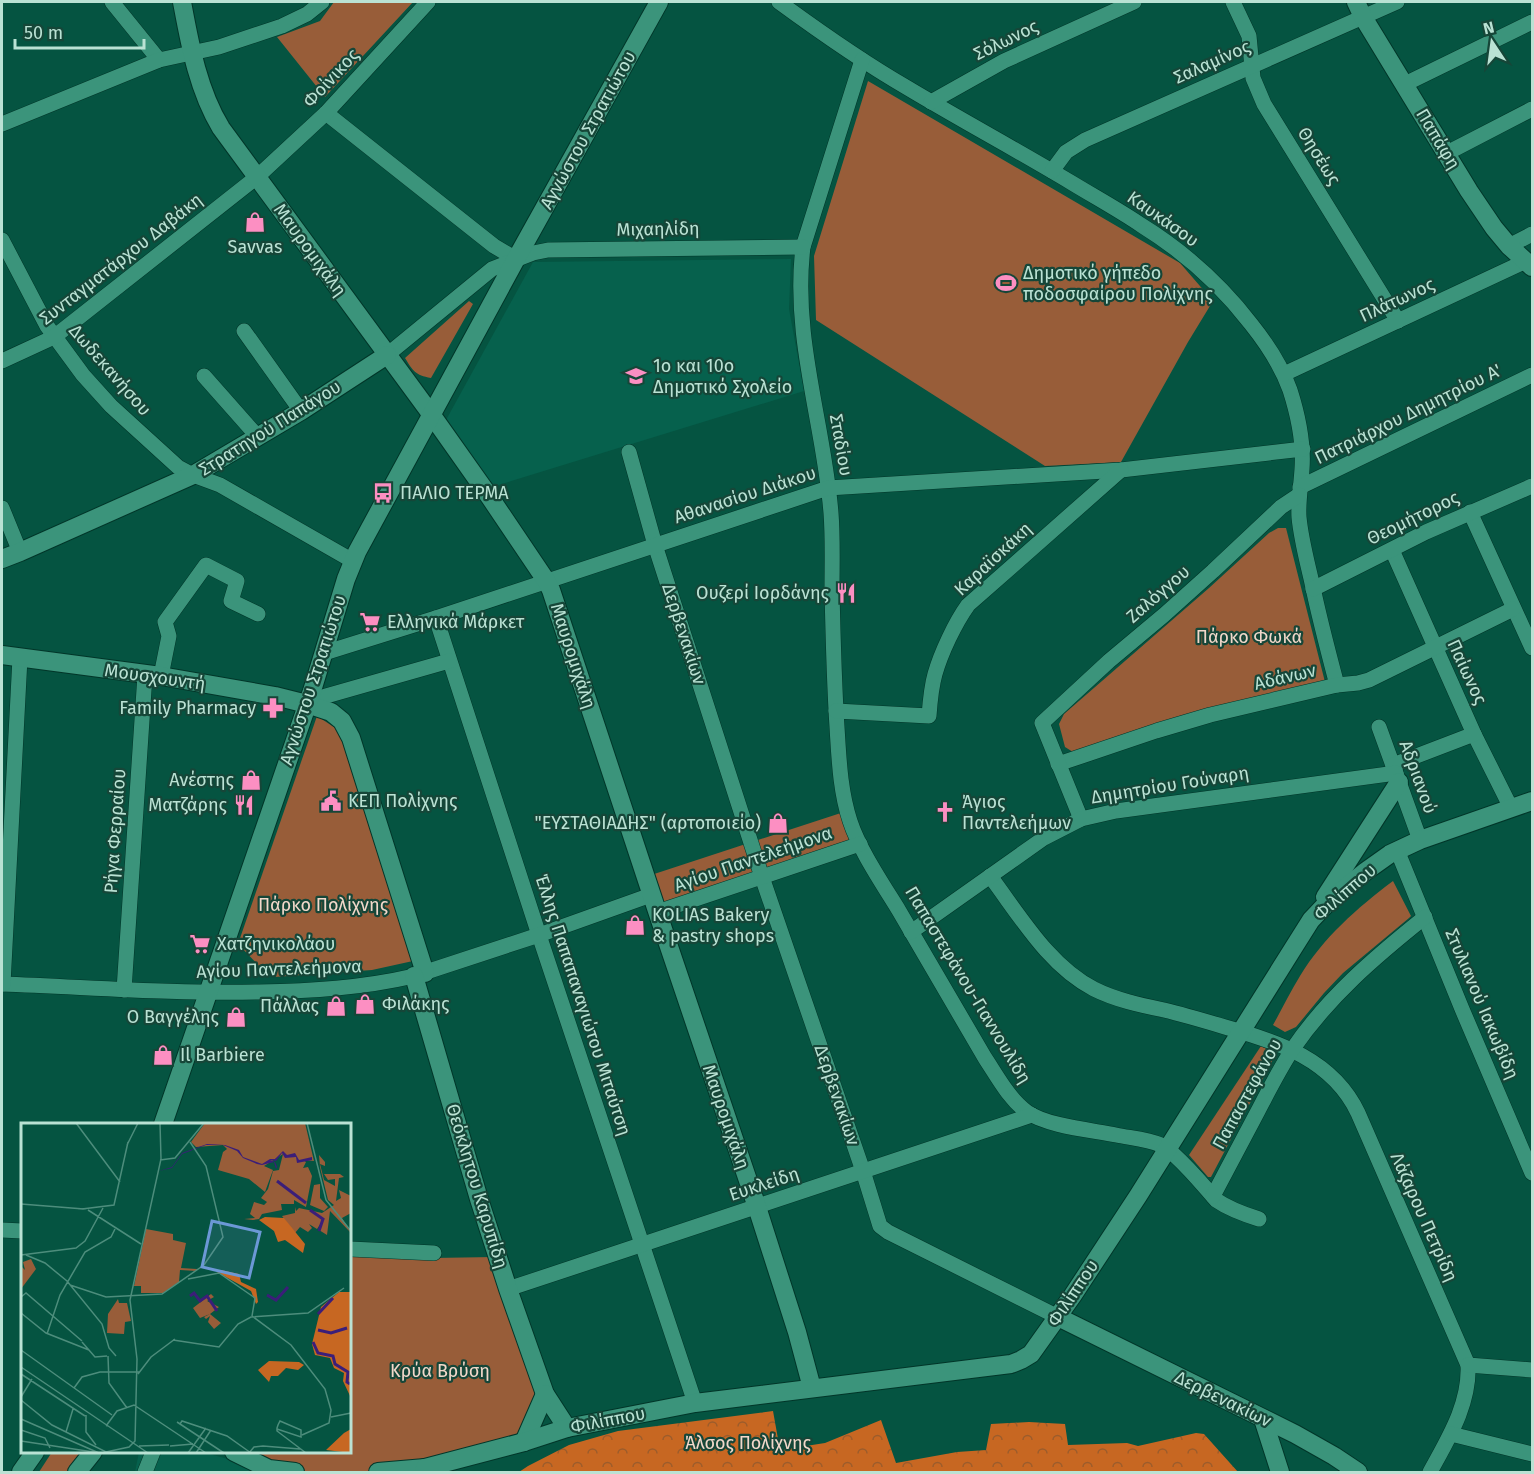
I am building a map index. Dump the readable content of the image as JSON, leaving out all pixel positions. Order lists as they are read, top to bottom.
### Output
{
  "streets": {
    "street": [
      "Σόλωνος",
      "Σαλαμίνος",
      "Φοίνικος",
      "Αγνώστου Στρατιώτου",
      "Παπάφη",
      "Θησέως",
      "Καυκάσου",
      "Μιχαηλίδη",
      "Μαυρομιχάλη",
      "Συνταγματάρχου Δαβάκη",
      "Πλάτωνος",
      "Δωδεκανήσου",
      "Πατριάρχου Δημητρίου Α'",
      "Στρατηγού Παπάγου",
      "Σταδίου",
      "Αθανασίου Διάκου",
      "Θεομήτορος",
      "Καραϊσκάκη",
      "Ζαλόγγου",
      "Δερβενακίων",
      "Παίωνος",
      "Μουσχουντή",
      "Αδάνων",
      "Αδριανού",
      "Δημητρίου Γούναρη",
      "Ρήγα Φερραίου",
      "Αγίου Παντελεήμονα",
      "Φιλίππου",
      "Παπαστεφάνου-Γιαννουλίδη",
      "Στυλιανού Ιακωβίδη",
      "Έλλης Παπαπαναγιώτου Μιταύτση",
      "Παπαστεφάνου",
      "Ευκλείδη",
      "Θεόκλητου Καρυπίδη",
      "Λάζαρου Πετρίδη"
    ]
  },
  "crossings": [
    ["Σόλωνος", "Καυκάσου"],
    ["Σαλαμίνος", "Παπάφη"],
    ["Σαλαμίνος", "Θησέως"],
    ["Σαλαμίνος", "Καυκάσου"],
    ["Φοίνικος", "Μαυρομιχάλη"],
    ["Φοίνικος", "Συνταγματάρχου Δαβάκη"],
    ["Αγνώστου Στρατιώτου", "Μιχαηλίδη"],
    ["Αγνώστου Στρατιώτου", "Μαυρομιχάλη"],
    ["Αγνώστου Στρατιώτου", "Δωδεκανήσου"],
    ["Αγνώστου Στρατιώτου", "Στρατηγού Παπάγου"],
    ["Αγνώστου Στρατιώτου", "Αθανασίου Διάκου"],
    ["Αγνώστου Στρατιώτου", "Μουσχουντή"],
    ["Αγνώστου Στρατιώτου", "Αγίου Παντελεήμονα"],
    ["Αγνώστου Στρατιώτου", "Θεόκλητου Καρυπίδη"],
    ["Παπάφη", "Πλάτωνος"],
    ["Θησέως", "Πλάτωνος"],
    ["Καυκάσου", "Πλάτωνος"],
    ["Καυκάσου", "Πατριάρχου Δημητρίου Α'"],
    ["Καυκάσου", "Σταδίου"],
    ["Καυκάσου", "Αθανασίου Διάκου"],
    ["Καυκάσου", "Θεομήτορος"],
    ["Καυκάσου", "Ζαλόγγου"],
    ["Καυκάσου", "Αδάνων"],
    ["Μιχαηλίδη", "Στρατηγού Παπάγου"],
    ["Μιχαηλίδη", "Σταδίου"],
    ["Μαυρομιχάλη", "Συνταγματάρχου Δαβάκη"],
    ["Μαυρομιχάλη", "Στρατηγού Παπάγου"],
    ["Μαυρομιχάλη", "Αθανασίου Διάκου"],
    ["Μαυρομιχάλη", "Αγίου Παντελεήμονα"],
    ["Μαυρομιχάλη", "Φιλίππου"],
    ["Μαυρομιχάλη", "Ευκλείδη"],
    ["Συνταγματάρχου Δαβάκη", "Δωδεκανήσου"],
    ["Δωδεκανήσου", "Στρατηγού Παπάγου"],
    ["Πατριάρχου Δημητρίου Α'", "Ζαλόγγου"],
    ["Σταδίου", "Αθανασίου Διάκου"],
    ["Σταδίου", "Καραϊσκάκη"],
    ["Σταδίου", "Αγίου Παντελεήμονα"],
    ["Σταδίου", "Παπαστεφάνου-Γιαννουλίδη"],
    ["Αθανασίου Διάκου", "Καραϊσκάκη"],
    ["Αθανασίου Διάκου", "Δερβενακίων"],
    ["Αθανασίου Διάκου", "Έλλης Παπαπαναγιώτου Μιταύτση"],
    ["Θεομήτορος", "Παίωνος"],
    ["Ζαλόγγου", "Αδάνων"],
    ["Δερβενακίων", "Αγίου Παντελεήμονα"],
    ["Δερβενακίων", "Φιλίππου"],
    ["Δερβενακίων", "Ευκλείδη"],
    ["Παίωνος", "Αδάνων"],
    ["Παίωνος", "Δημητρίου Γούναρη"],
    ["Παίωνος", "Φιλίππου"],
    ["Μουσχουντή", "Ρήγα Φερραίου"],
    ["Μουσχουντή", "Θεόκλητου Καρυπίδη"],
    ["Αδριανού", "Δημητρίου Γούναρη"],
    ["Αδριανού", "Φιλίππου"],
    ["Δημητρίου Γούναρη", "Παπαστεφάνου-Γιαννουλίδη"],
    ["Δημητρίου Γούναρη", "Λάζαρου Πετρίδη"],
    ["Ρήγα Φερραίου", "Αγίου Παντελεήμονα"],
    ["Αγίου Παντελεήμονα", "Παπαστεφάνου-Γιαννουλίδη"],
    ["Αγίου Παντελεήμονα", "Έλλης Παπαπαναγιώτου Μιταύτση"],
    ["Αγίου Παντελεήμονα", "Θεόκλητου Καρυπίδη"],
    ["Φιλίππου", "Παπαστεφάνου-Γιαννουλίδη"],
    ["Φιλίππου", "Στυλιανού Ιακωβίδη"],
    ["Φιλίππου", "Έλλης Παπαπαναγιώτου Μιταύτση"],
    ["Φιλίππου", "Θεόκλητου Καρυπίδη"],
    ["Φιλίππου", "Λάζαρου Πετρίδη"],
    ["Παπαστεφάνου-Γιαννουλίδη", "Ευκλείδη"],
    ["Στυλιανού Ιακωβίδη", "Παπαστεφάνου"],
    ["Έλλης Παπαπαναγιώτου Μιταύτση", "Ευκλείδη"],
    ["Παπαστεφάνου", "Λάζαρου Πετρίδη"],
    ["Ευκλείδη", "Θεόκλητου Καρυπίδη"]
  ],
  "parks": [
    "Πάρκο Φωκά",
    "Πάρκο Πολίχνης",
    "Κρύα Βρύση",
    "Άλσος Πολίχνης"
  ],
  "places": {
    "shop": [
      "Savvas",
      "Ανέστης",
      "\"ΕΥΣΤΑΘΙΑΔΗΣ\" (αρτοποιείο)",
      "KOLIAS Bakery & pastry shops",
      "Φιλάκης",
      "Πάλλας",
      "Ο Βαγγέλης",
      "Il Barbiere"
    ],
    "sports": ["Δημοτικό γήπεδο ποδοσφαίρου Πολίχνης"],
    "school or university": ["1ο και 10ο Δημοτικό Σχολείο"],
    "bus stop": ["ΠΑΛΙΟ ΤΕΡΜΑ"],
    "restaurant": ["Ουζερί Ιορδάνης", "Ματζάρης"],
    "supermarket": ["Ελληνικά Μάρκετ", "Χατζηνικολάου"],
    "pharmacy": ["Family Pharmacy"],
    "public building": ["ΚΕΠ Πολίχνης"],
    "church": ["Άγιος Παντελεήμων"]
  },
  "scale_bar": "50 m",
  "north": "top"
}
